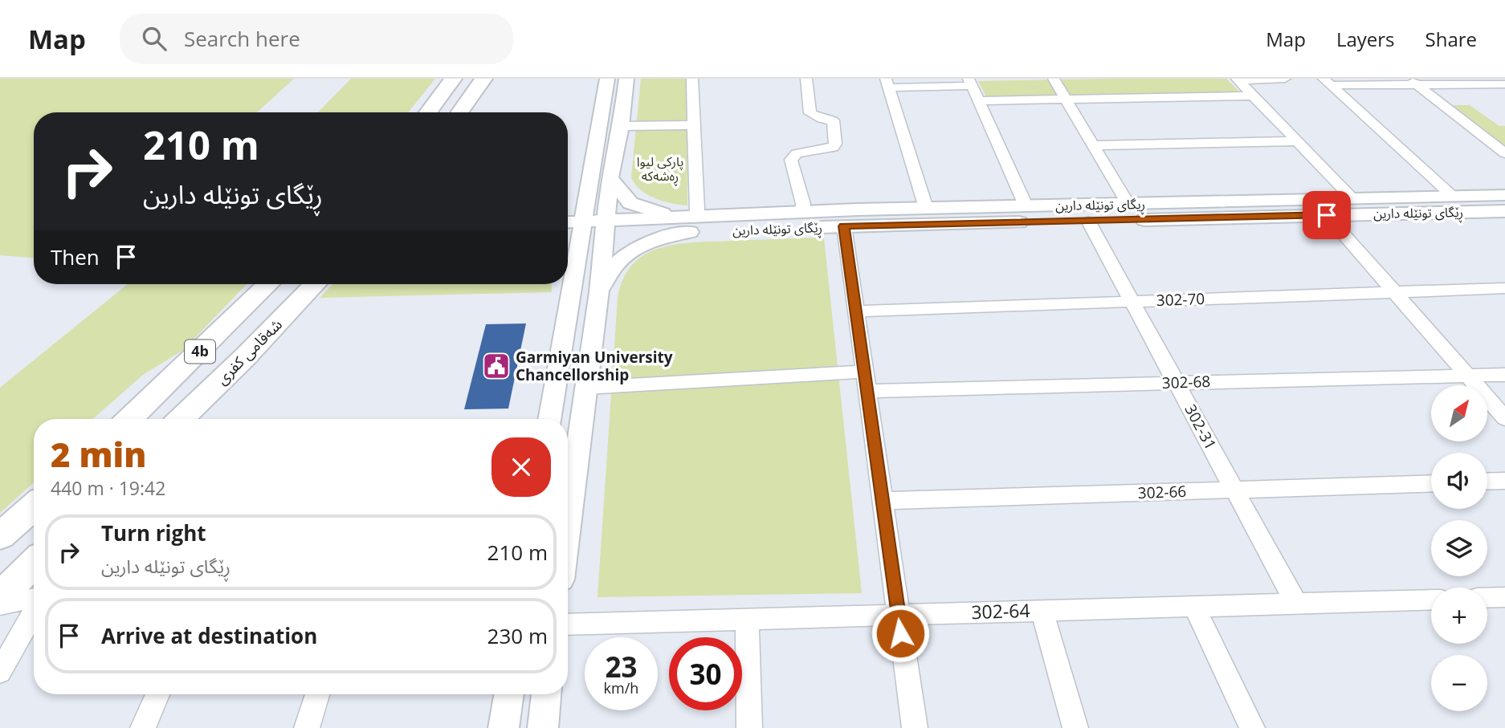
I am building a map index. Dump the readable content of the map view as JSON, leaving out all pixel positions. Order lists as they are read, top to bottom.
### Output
{
  "streets": {
    "highway": ["4b", "شەقامی کفری"],
    "main road": ["ڕیگای تونێلە دارین", "ڕێگای تونێلە دارین"],
    "street": [
      "302-70",
      "302-68",
      "302-31",
      "302-66",
      "302-64"
    ]
  },
  "crossings": [
    ["ڕیگای تونێلە دارین", "ڕێگای تونێلە دارین"],
    ["ڕێگای تونێلە دارین", "302-31"],
    ["302-70", "302-31"],
    ["302-68", "302-31"],
    ["302-31", "302-66"],
    ["302-31", "302-64"]
  ],
  "parks": ["پارکی لیوا ڕەشەکە"],
  "places": {
    "public building": ["Garmiyan University Chancellorship"]
  },
  "north": "top right",
  "page": {
    "header": "Map",
    "search": "Search here",
    "nav": ["Map", "Layers", "Share"],
    "turn": ["210 m", "ڕێگای تونێلە دارین"],
    "then": "Then",
    "map_buttons": ["+", "−"],
    "heading": ["2 min", "440 m · 19:42"],
    "list": [
      {
        "name": "Turn right",
        "note": "ڕێگای تونێلە دارین",
        "value": "210 m"
      },
      {
        "name": "Arrive at destination",
        "value": "230 m"
      }
    ],
    "speed": "23 km/h",
    "limit": "30"
  }
}
